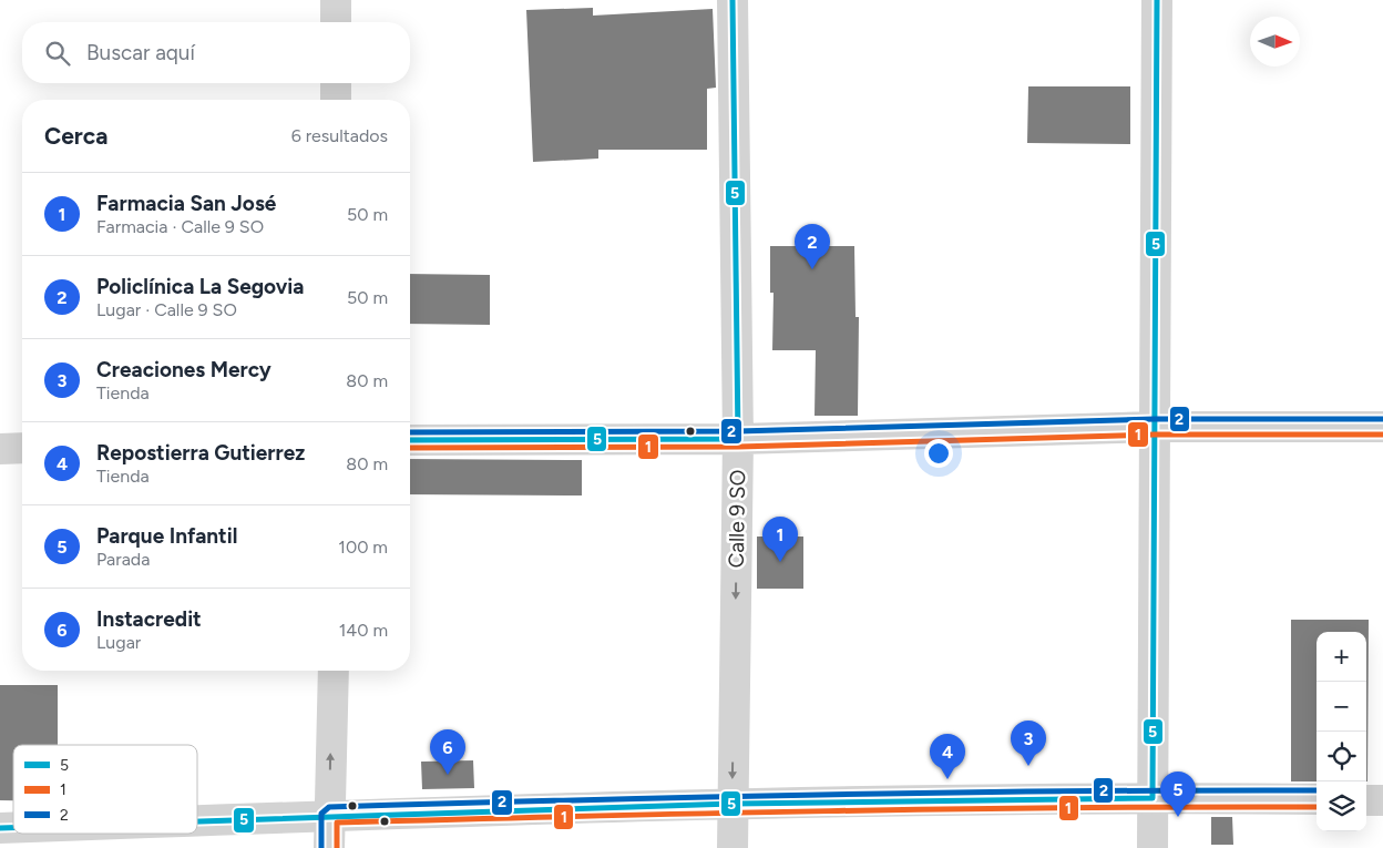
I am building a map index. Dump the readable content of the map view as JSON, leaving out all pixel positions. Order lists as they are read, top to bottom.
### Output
{
  "streets": {
    "street": ["Calle 9 SO"]
  },
  "one_way": ["Calle 9 SO"],
  "lines": ["transit line 5", "transit line 2", "transit line 1"],
  "legend": ["5", "1", "2"],
  "north": "right",
  "page": {
    "search": "Buscar aquí",
    "heading": ["Cerca", "6 resultados"],
    "list": [
      {
        "mark": "1",
        "name": "Farmacia San José",
        "note": "Farmacia · Calle 9 SO",
        "value": "50 m"
      },
      {
        "mark": "2",
        "name": "Policlínica La Segovia",
        "note": "Lugar · Calle 9 SO",
        "value": "50 m"
      },
      {
        "mark": "3",
        "name": "Creaciones Mercy",
        "note": "Tienda",
        "value": "80 m"
      },
      {
        "mark": "4",
        "name": "Repostierra Gutierrez",
        "note": "Tienda",
        "value": "80 m"
      },
      {
        "mark": "5",
        "name": "Parque Infantil",
        "note": "Parada",
        "value": "100 m"
      },
      {
        "mark": "6",
        "name": "Instacredit",
        "note": "Lugar",
        "value": "140 m"
      }
    ],
    "pins": [
      "2",
      "1",
      "3",
      "6",
      "4",
      "5"
    ],
    "map_buttons": ["+", "−"]
  }
}
